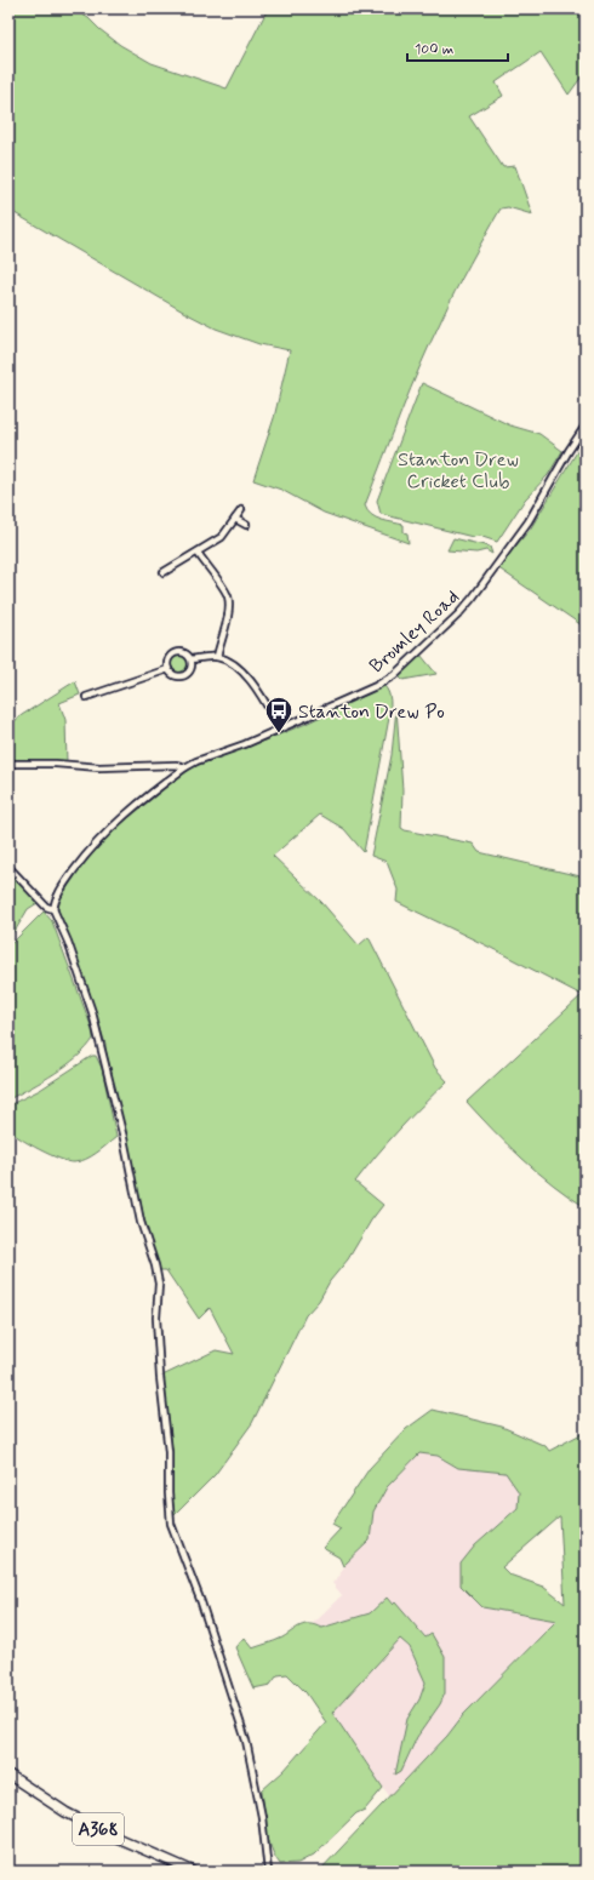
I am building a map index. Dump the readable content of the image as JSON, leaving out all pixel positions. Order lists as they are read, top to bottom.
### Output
{
  "streets": {
    "main road": ["A368"],
    "street": ["Bromley Road"]
  },
  "parks": ["Stanton Drew Cricket Club"],
  "places": {
    "bus stop": ["Stanton Drew Po"]
  },
  "scale_bar": "100 m"
}
